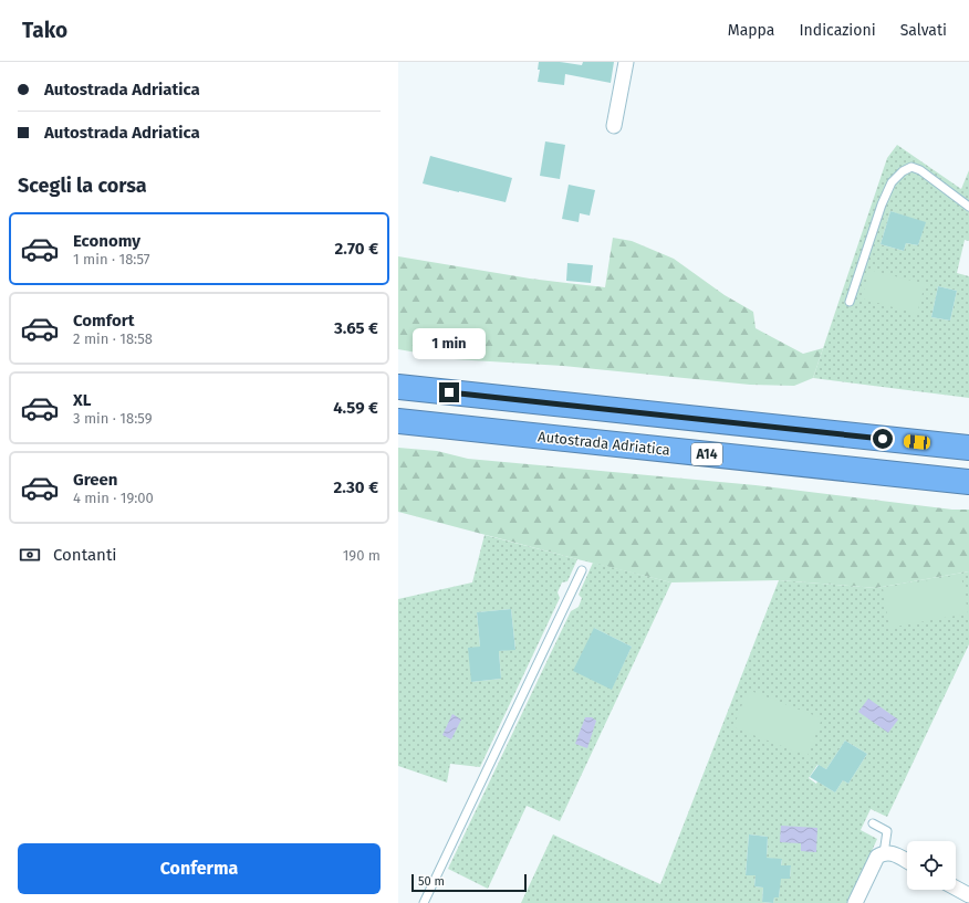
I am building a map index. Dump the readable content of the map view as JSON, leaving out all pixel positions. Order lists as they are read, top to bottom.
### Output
{
  "streets": {
    "highway": ["Autostrada Adriatica", "A14"]
  },
  "scale_bar": "50 m",
  "page": {
    "header": "Tako",
    "nav": ["Mappa", "Indicazioni", "Salvati"],
    "banner": ["Autostrada Adriatica", "Autostrada Adriatica"],
    "heading": "Scegli la corsa",
    "list": [
      {
        "name": "Economy",
        "note": "1 min · 18:57",
        "value": "2.70 €"
      },
      {
        "name": "Comfort",
        "note": "2 min · 18:58",
        "value": "3.65 €"
      },
      {
        "name": "XL",
        "note": "3 min · 18:59",
        "value": "4.59 €"
      },
      {
        "name": "Green",
        "note": "4 min · 19:00",
        "value": "2.30 €"
      }
    ],
    "bubble": "1 min",
    "pay": ["Contanti", "190 m"],
    "buttons": "Conferma",
    "scale": "50 m"
  }
}
